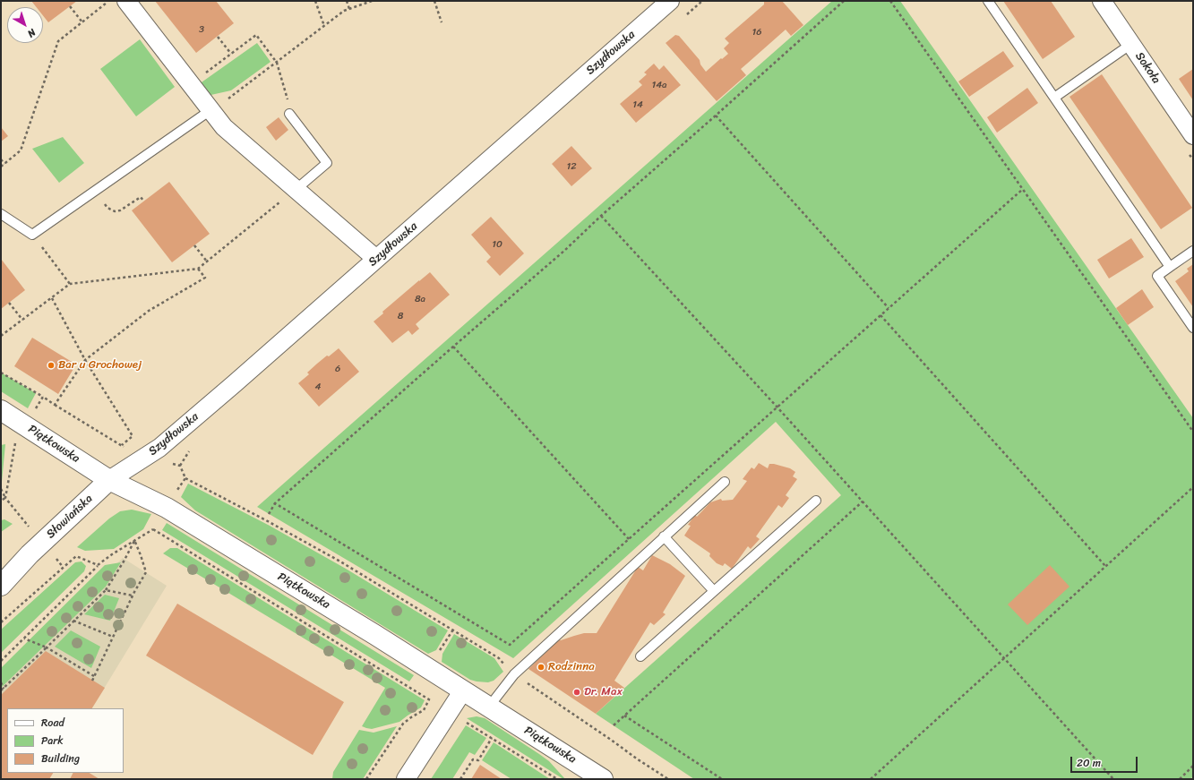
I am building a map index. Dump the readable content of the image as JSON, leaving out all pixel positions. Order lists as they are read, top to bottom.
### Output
{
  "streets": {
    "street": [
      "Szydłowska",
      "Sokoła",
      "Piątkowska",
      "Słowiańska"
    ]
  },
  "crossings": [
    ["Szydłowska", "Piątkowska"],
    ["Szydłowska", "Słowiańska"],
    ["Piątkowska", "Słowiańska"]
  ],
  "places": ["Bar u Grochowej", "Rodzinna", "Dr. Max"],
  "house_numbers": [
    "3",
    "16",
    "14a",
    "14",
    "12",
    "10",
    "8a",
    "8",
    "6",
    "4"
  ],
  "legend": ["Road", "Park", "Building"],
  "scale_bar": "20 m",
  "north": "bottom right"
}
